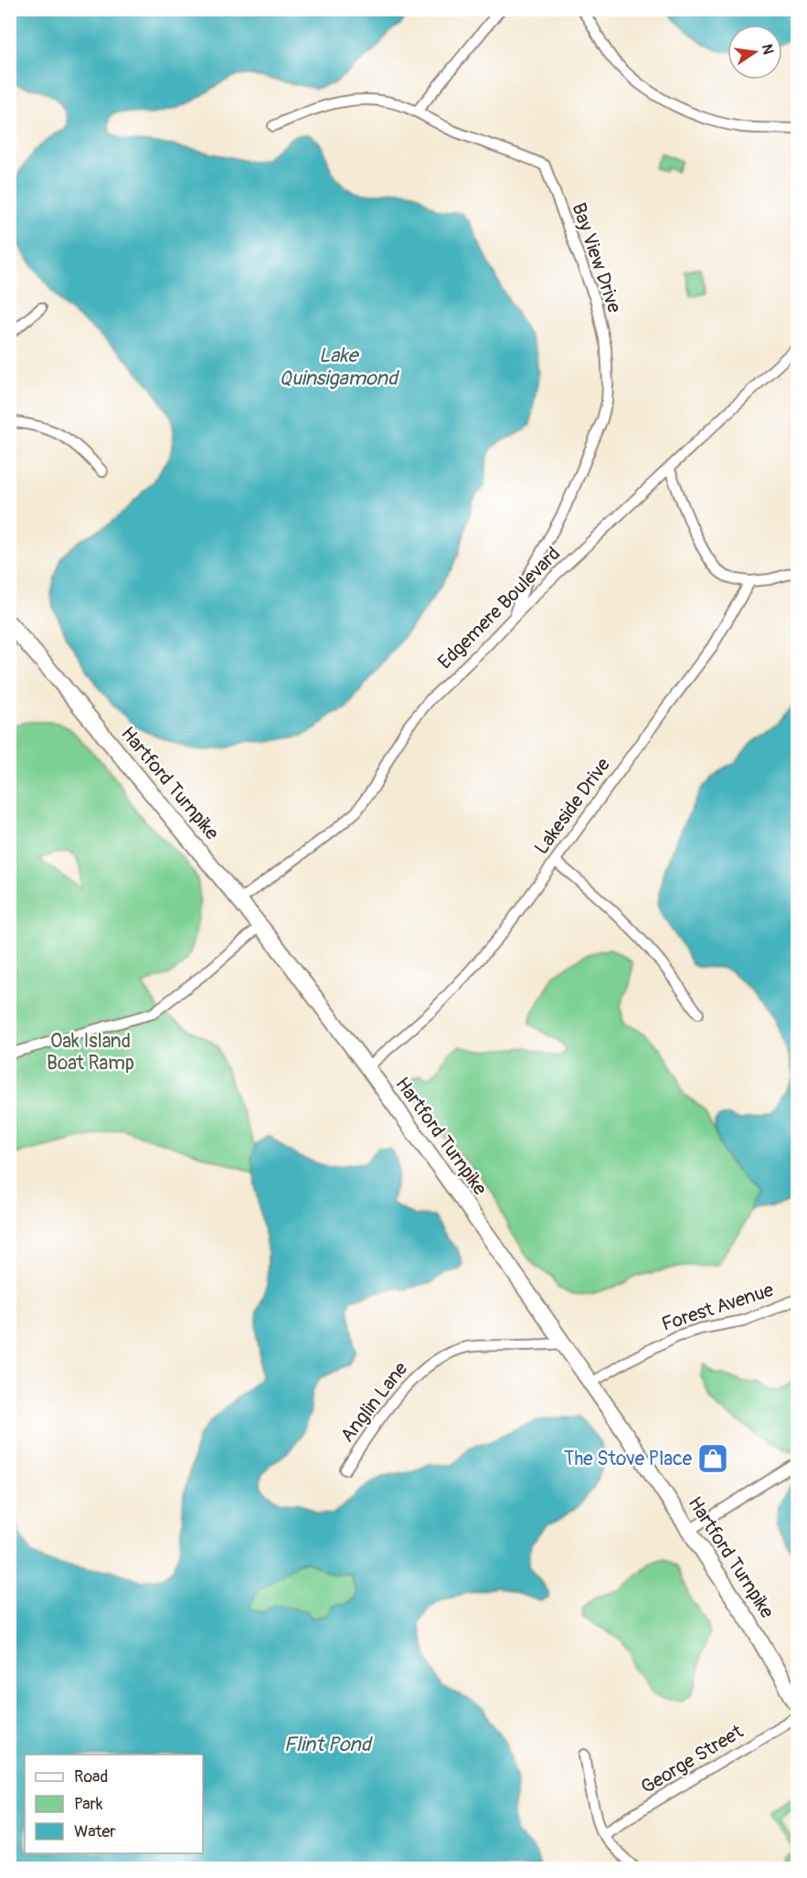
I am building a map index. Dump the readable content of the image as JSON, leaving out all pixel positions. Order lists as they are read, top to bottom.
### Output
{
  "streets": {
    "main road": ["Hartford Turnpike"],
    "street": [
      "Bay View Drive",
      "Edgemere Boulevard",
      "Lakeside Drive",
      "Forest Avenue",
      "Anglin Lane",
      "George Street"
    ]
  },
  "crossings": [
    ["Bay View Drive", "Edgemere Boulevard"],
    ["Edgemere Boulevard", "Hartford Turnpike"],
    ["Hartford Turnpike", "Lakeside Drive"],
    ["Hartford Turnpike", "Forest Avenue"],
    ["Hartford Turnpike", "Anglin Lane"]
  ],
  "water": ["Lake Quinsigamond", "Flint Pond"],
  "parks": ["Oak Island Boat Ramp"],
  "places": {
    "shop": ["The Stove Place"]
  },
  "legend": ["Road", "Park", "Water"],
  "north": "right"
}
